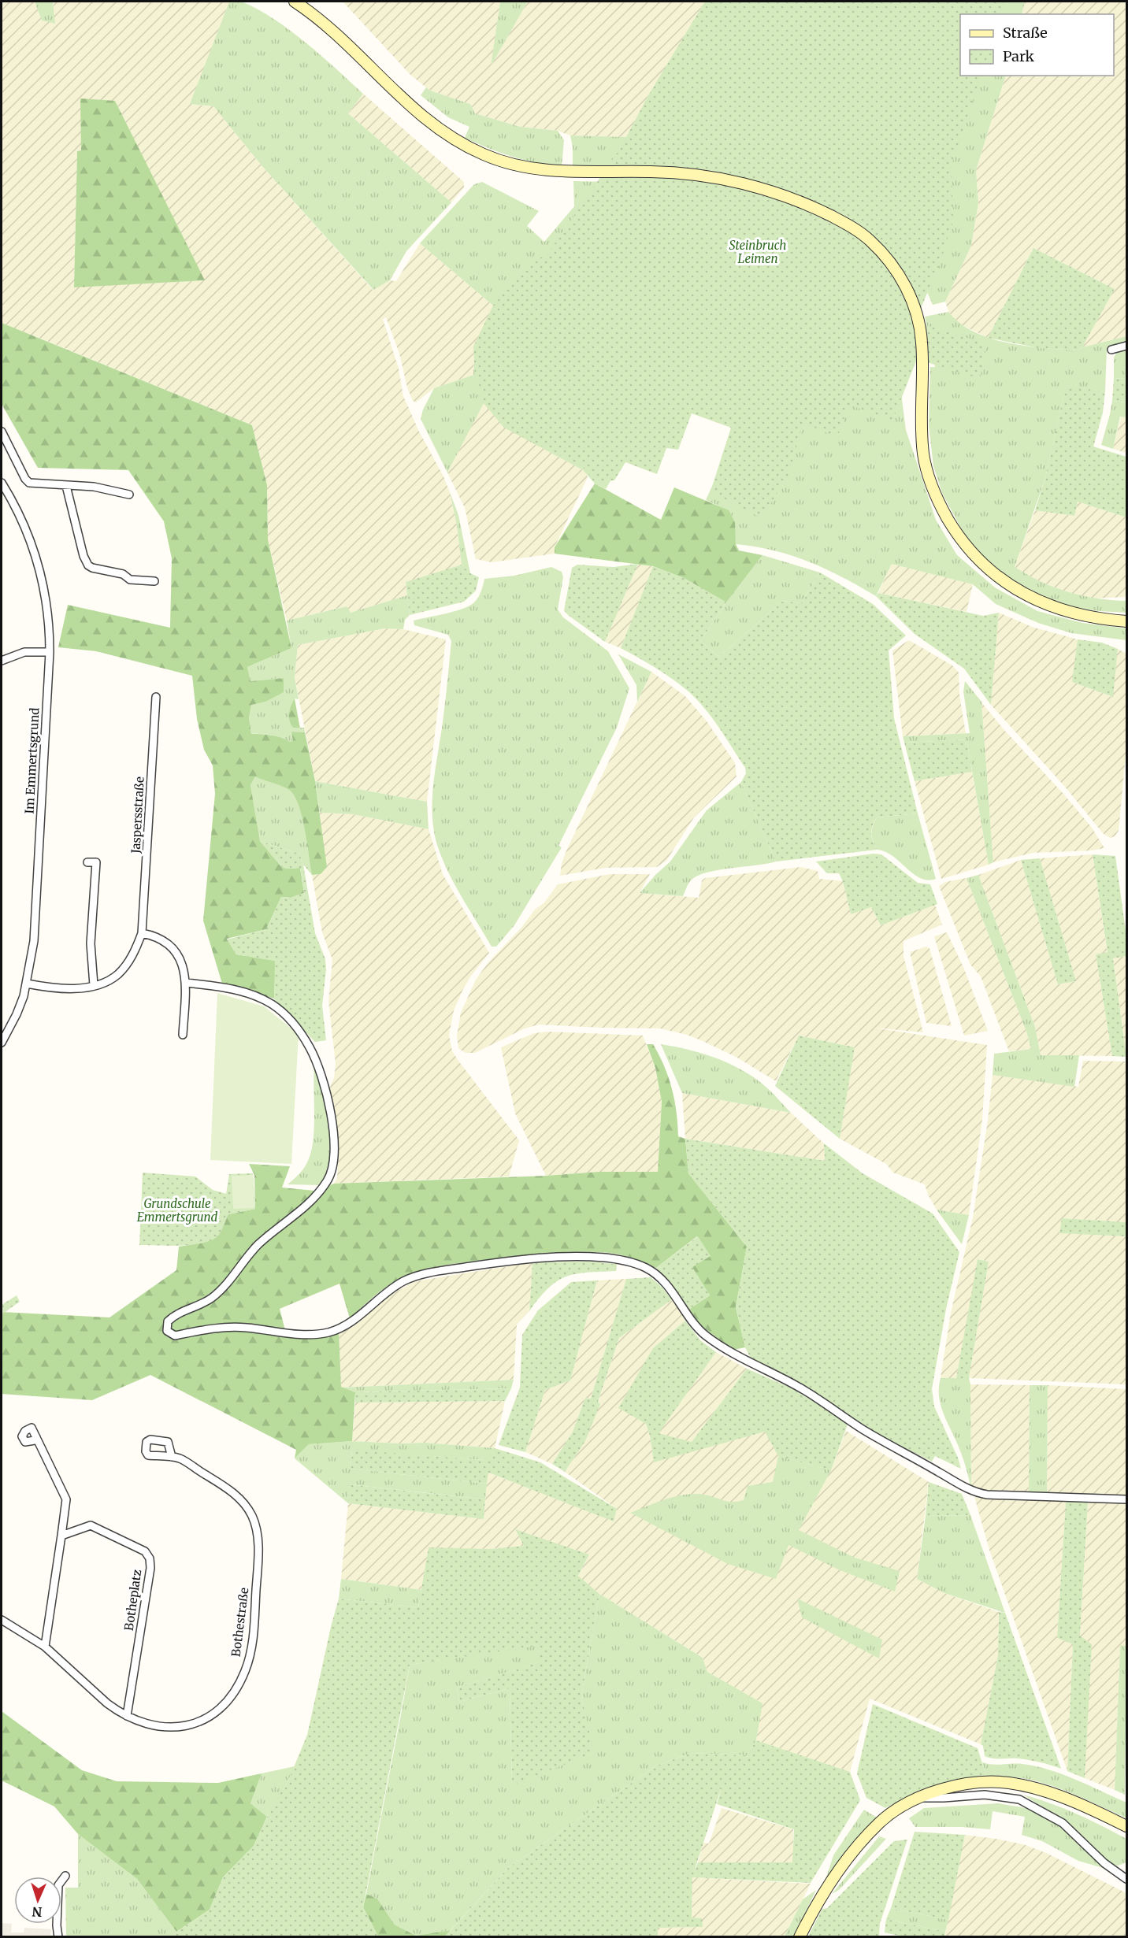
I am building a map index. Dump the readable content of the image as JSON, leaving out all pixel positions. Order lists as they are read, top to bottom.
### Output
{
  "streets": {
    "street": [
      "Im Emmertsgrund",
      "Jaspersstraße",
      "Botheplatz",
      "Bothestraße"
    ]
  },
  "crossings": [
    ["Im Emmertsgrund", "Jaspersstraße"],
    ["Botheplatz", "Bothestraße"]
  ],
  "parks": ["Steinbruch Leimen", "Grundschule Emmertsgrund"],
  "legend": ["Straße", "Park"],
  "north": "bottom"
}
